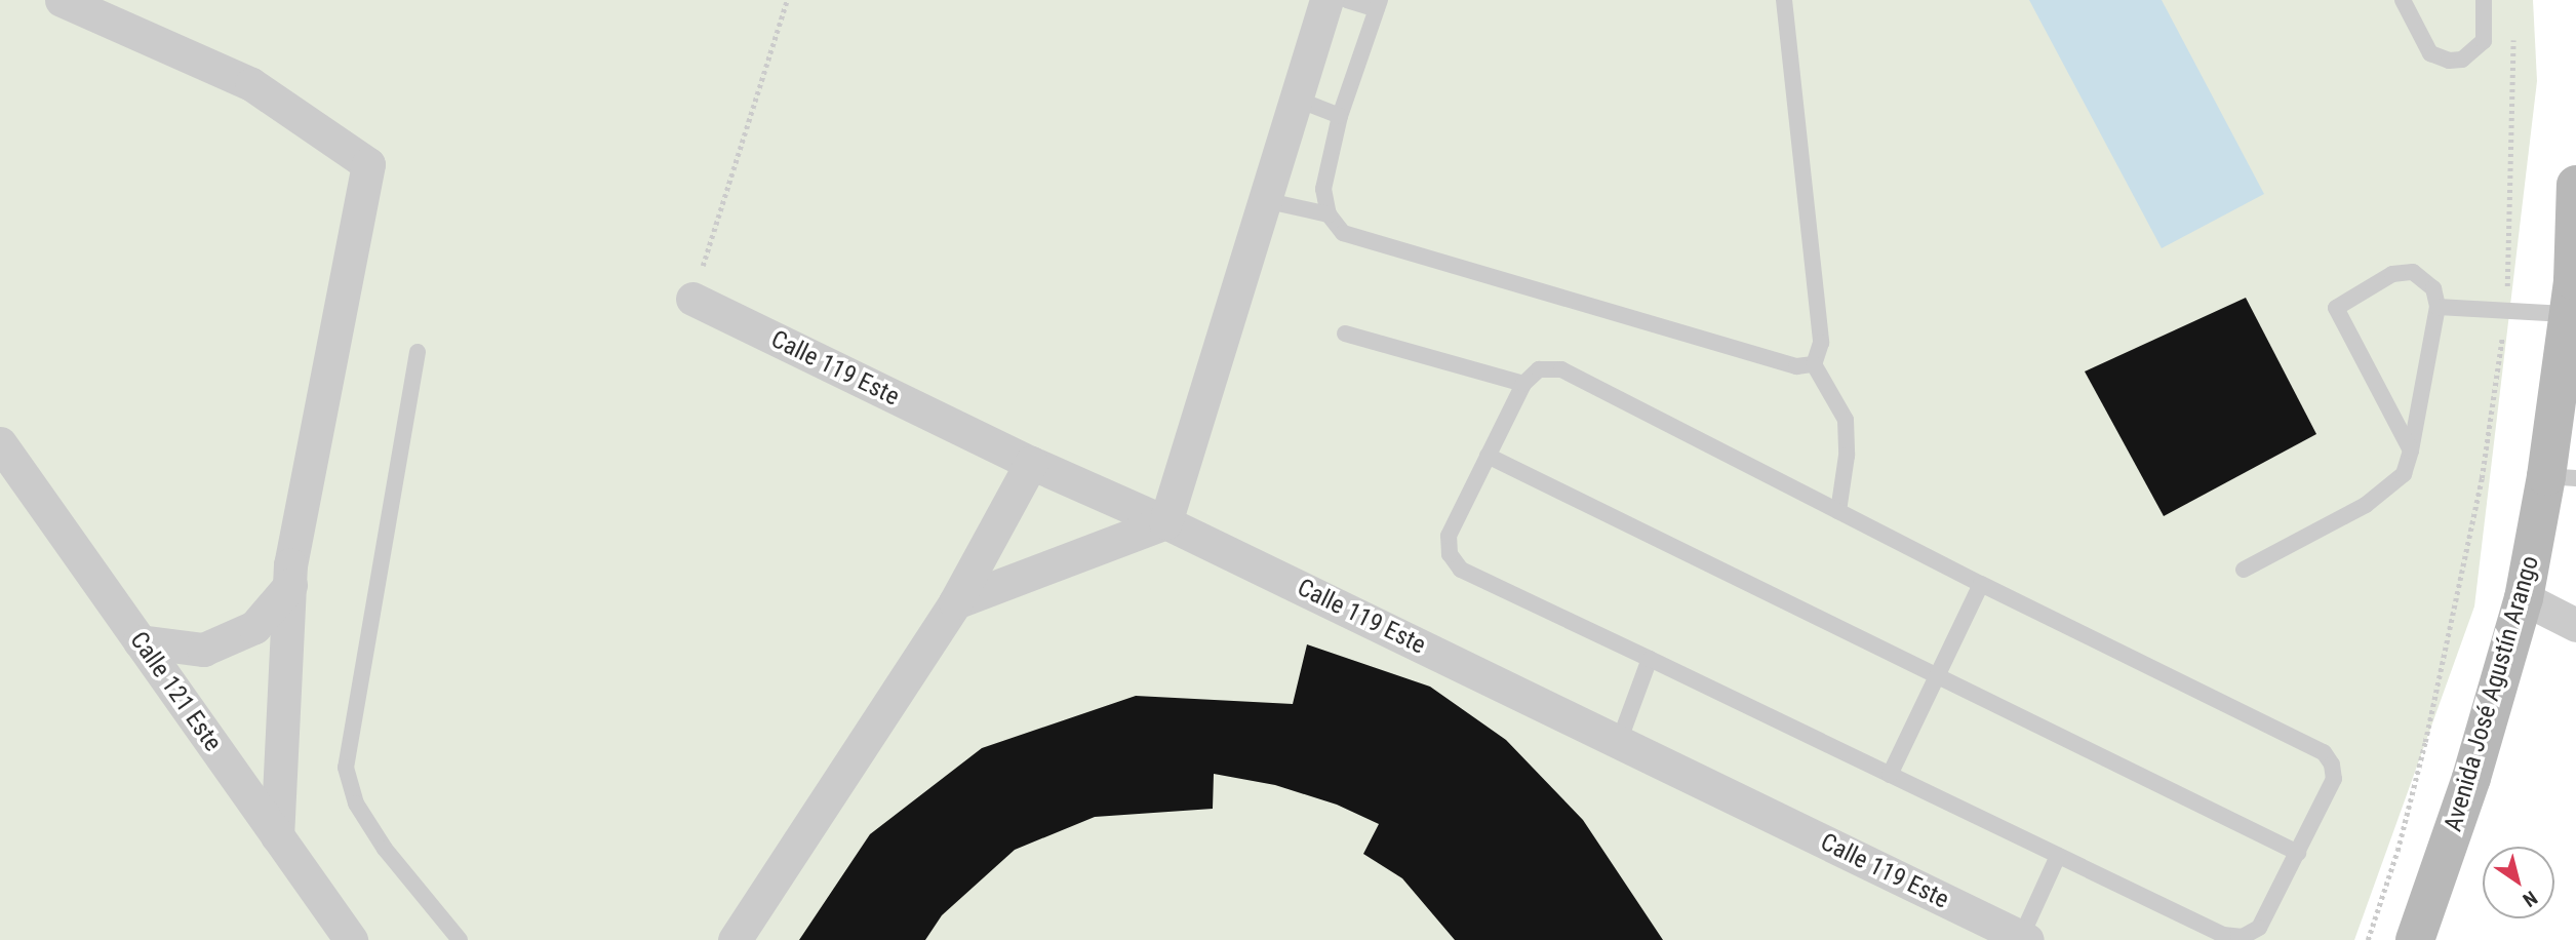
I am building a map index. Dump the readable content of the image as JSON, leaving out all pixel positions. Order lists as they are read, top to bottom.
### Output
{
  "streets": {
    "main road": ["Avenida José Agustín Arango"],
    "street": ["Calle 119 Este", "Calle 121 Este"]
  },
  "north": "bottom right"
}
